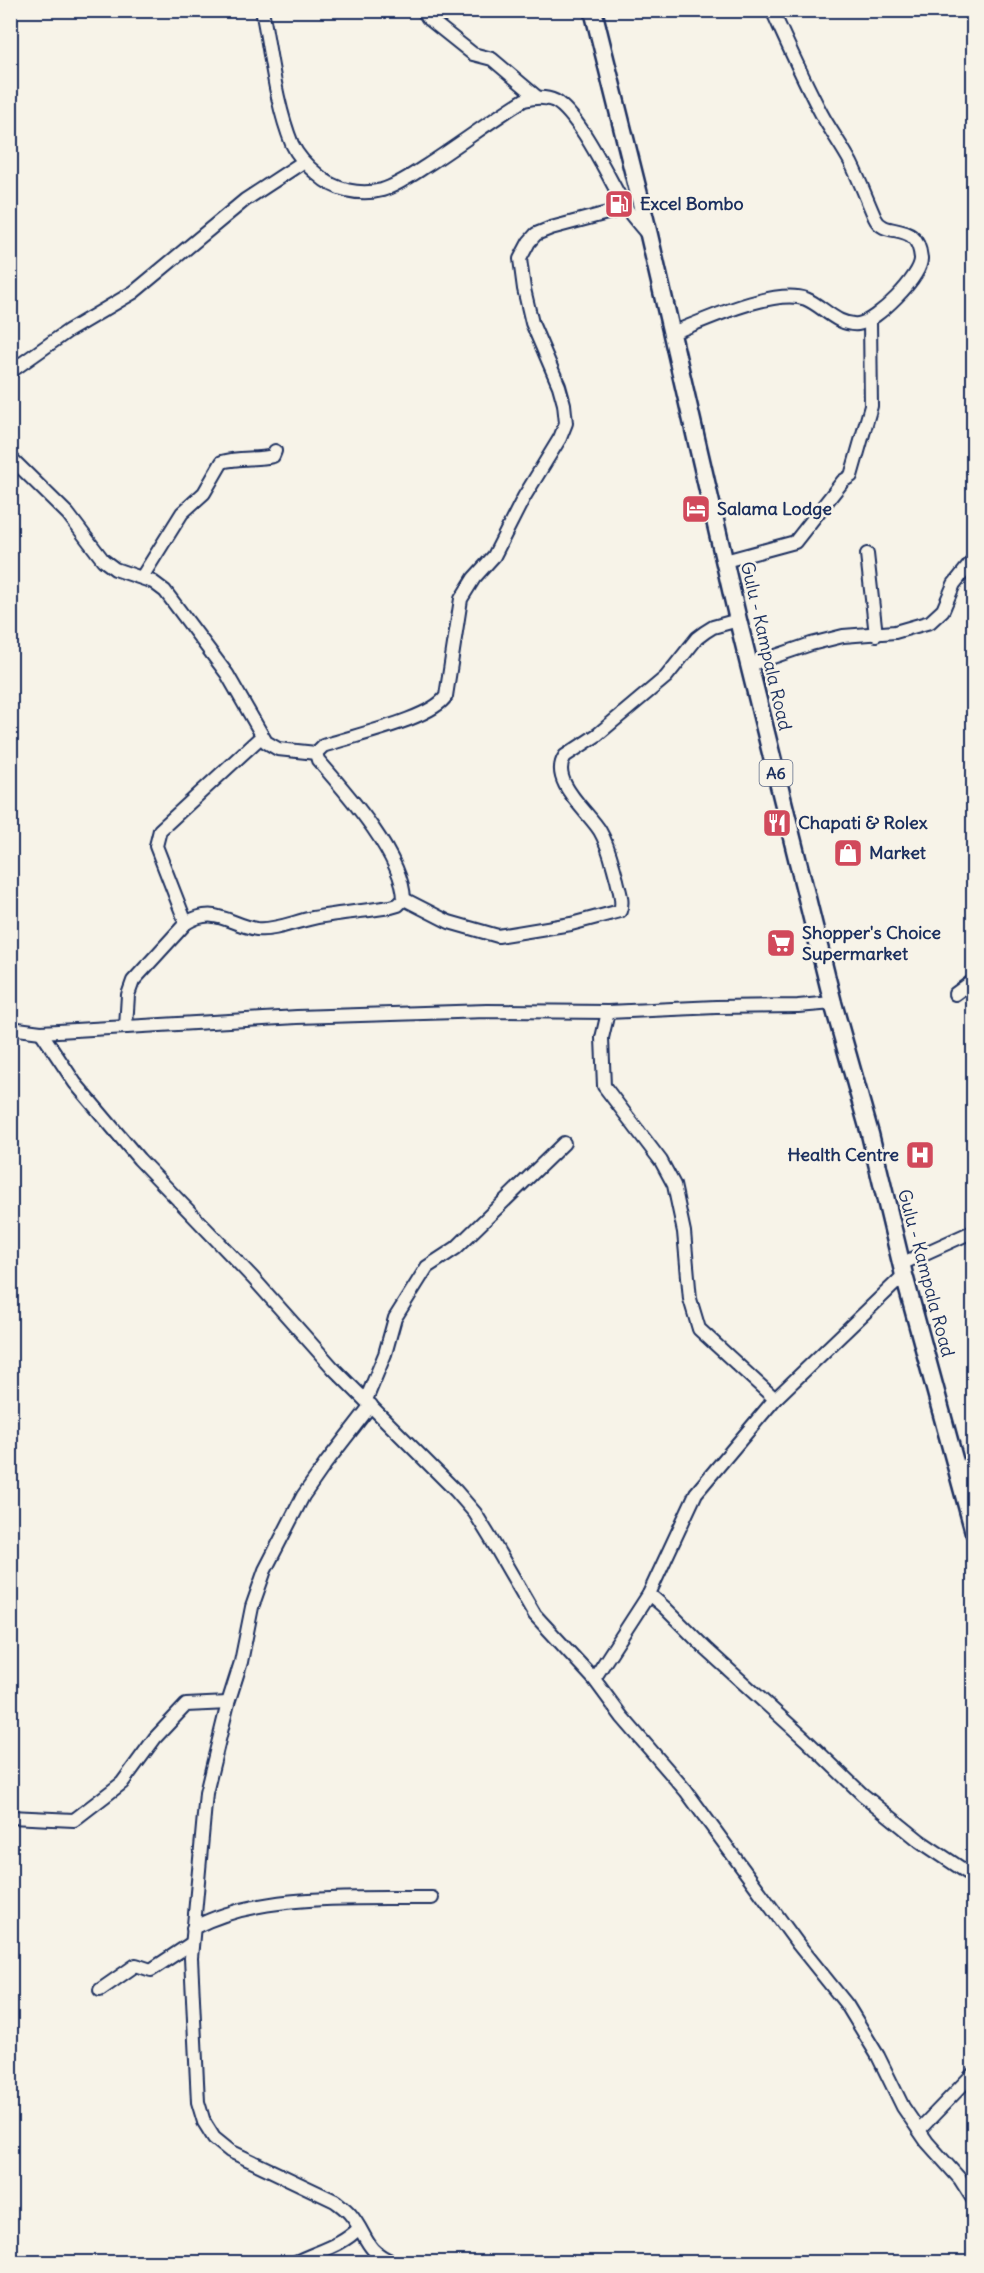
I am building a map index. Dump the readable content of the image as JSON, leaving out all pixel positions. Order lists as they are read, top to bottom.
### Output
{
  "streets": {
    "main road": ["Gulu - Kampala Road", "A6"]
  },
  "places": {
    "fuel station": ["Excel Bombo"],
    "hotel": ["Salama Lodge"],
    "restaurant": ["Chapati & Rolex"],
    "shop": ["Market"],
    "supermarket": ["Shopper's Choice Supermarket"],
    "hospital": ["Health Centre"]
  }
}
